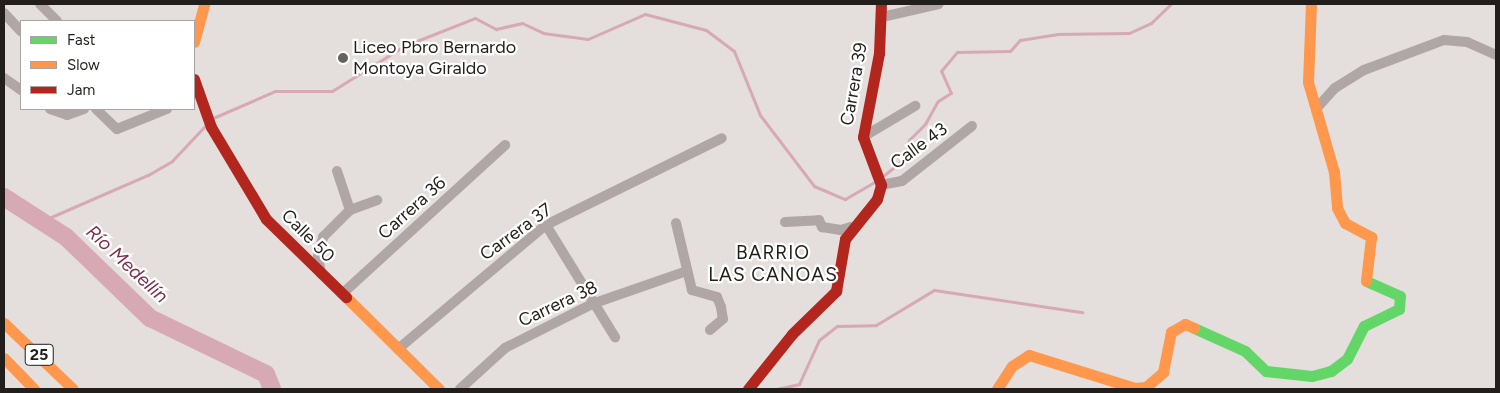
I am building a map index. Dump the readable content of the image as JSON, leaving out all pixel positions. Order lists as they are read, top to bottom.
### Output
{
  "streets": {
    "main road": ["Carrera 39", "Calle 50", "25"],
    "street": [
      "Calle 43",
      "Carrera 36",
      "Carrera 37",
      "Carrera 38"
    ]
  },
  "crossings": [
    ["Carrera 39", "Calle 43"],
    ["Carrera 36", "Calle 50"],
    ["Carrera 37", "Calle 50"]
  ],
  "districts": ["BARRIO LAS CANOAS"],
  "water": ["Río Medellín"],
  "places": ["Liceo Pbro Bernardo Montoya Giraldo"],
  "legend": ["Fast", "Slow", "Jam"]
}
